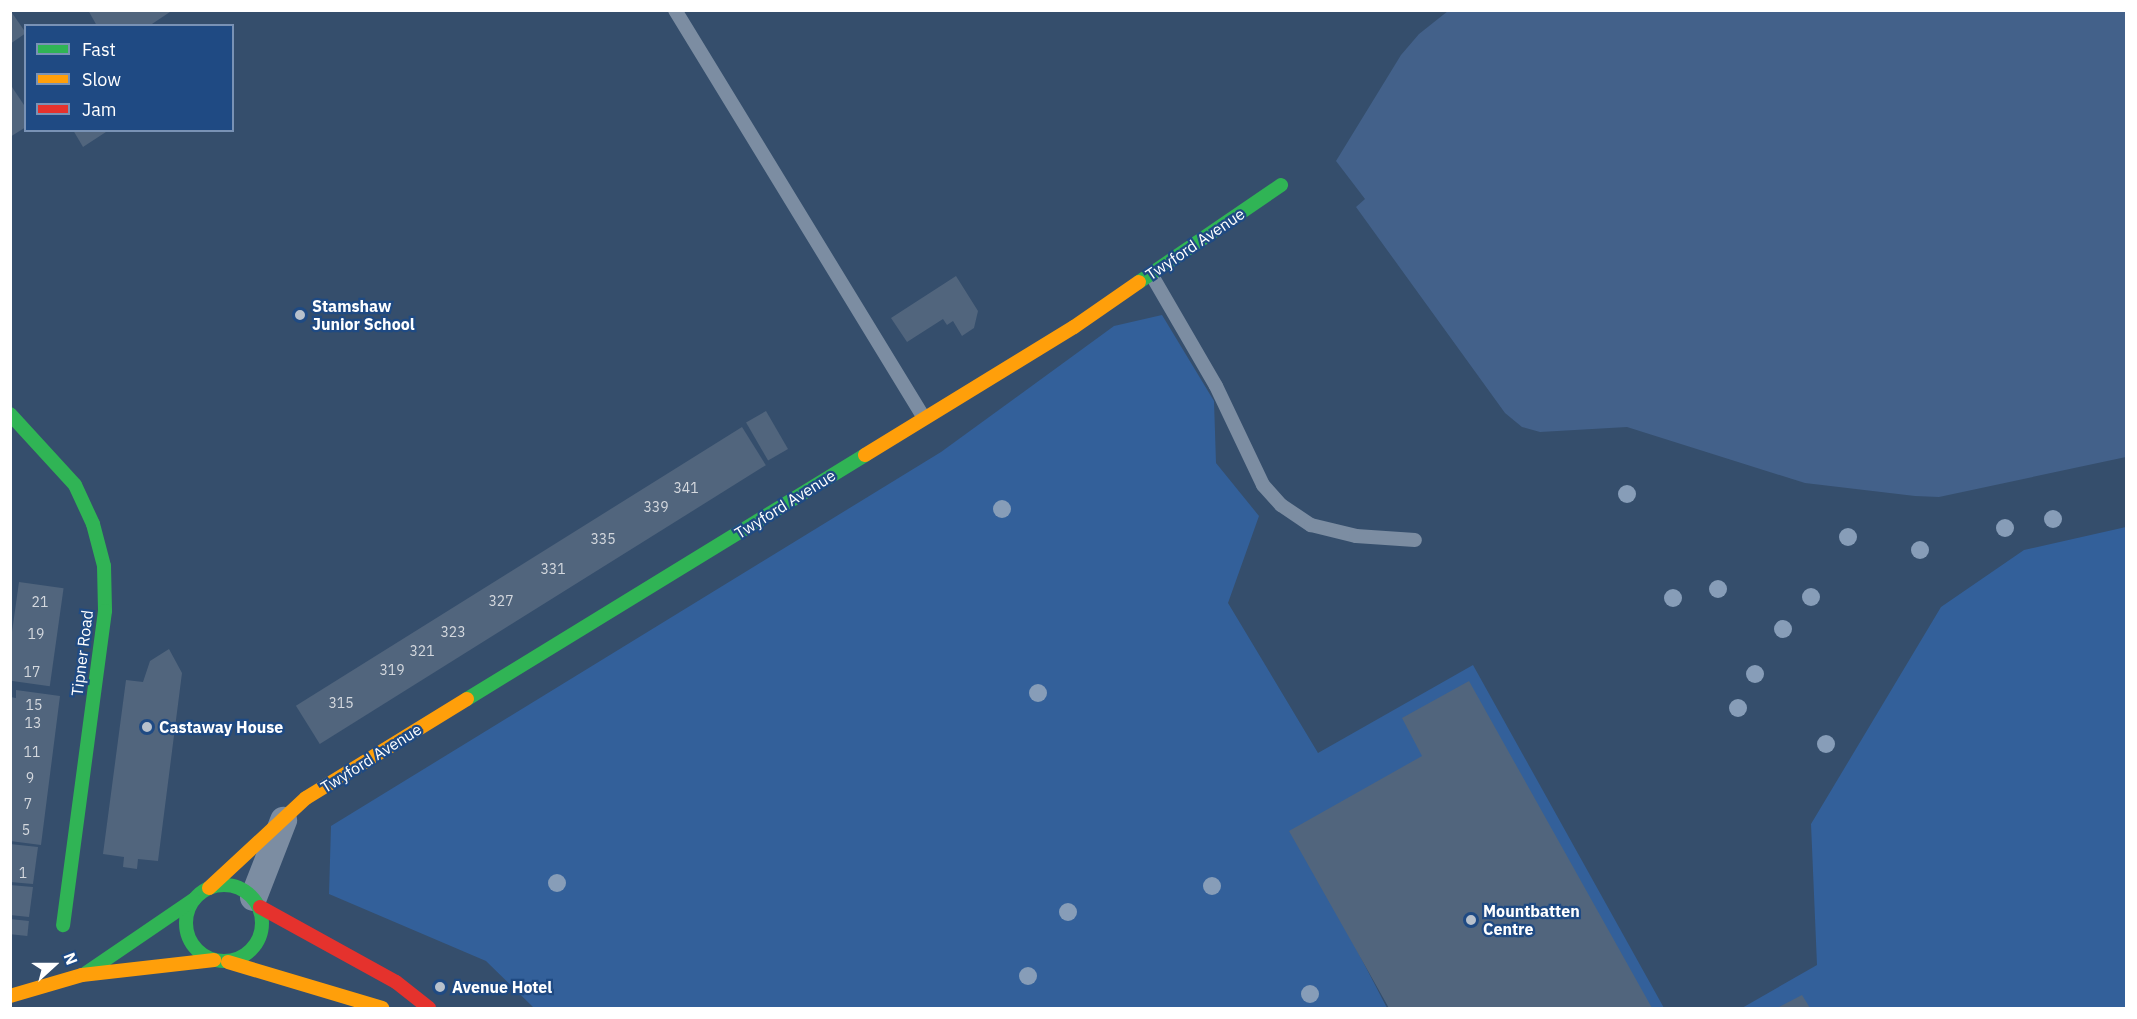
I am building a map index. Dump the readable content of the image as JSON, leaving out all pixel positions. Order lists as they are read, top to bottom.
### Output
{
  "streets": {
    "street": ["Twyford Avenue", "Tipner Road"]
  },
  "places": [
    "Stamshaw Junior School",
    "Castaway House",
    "Mountbatten Centre",
    "Avenue Hotel"
  ],
  "house_numbers": [
    "341",
    "339",
    "335",
    "331",
    "327",
    "21",
    "323",
    "19",
    "321",
    "319",
    "17",
    "315",
    "15",
    "13",
    "11",
    "9",
    "7",
    "5",
    "1"
  ],
  "legend": ["Fast", "Slow", "Jam"],
  "north": "right"
}
